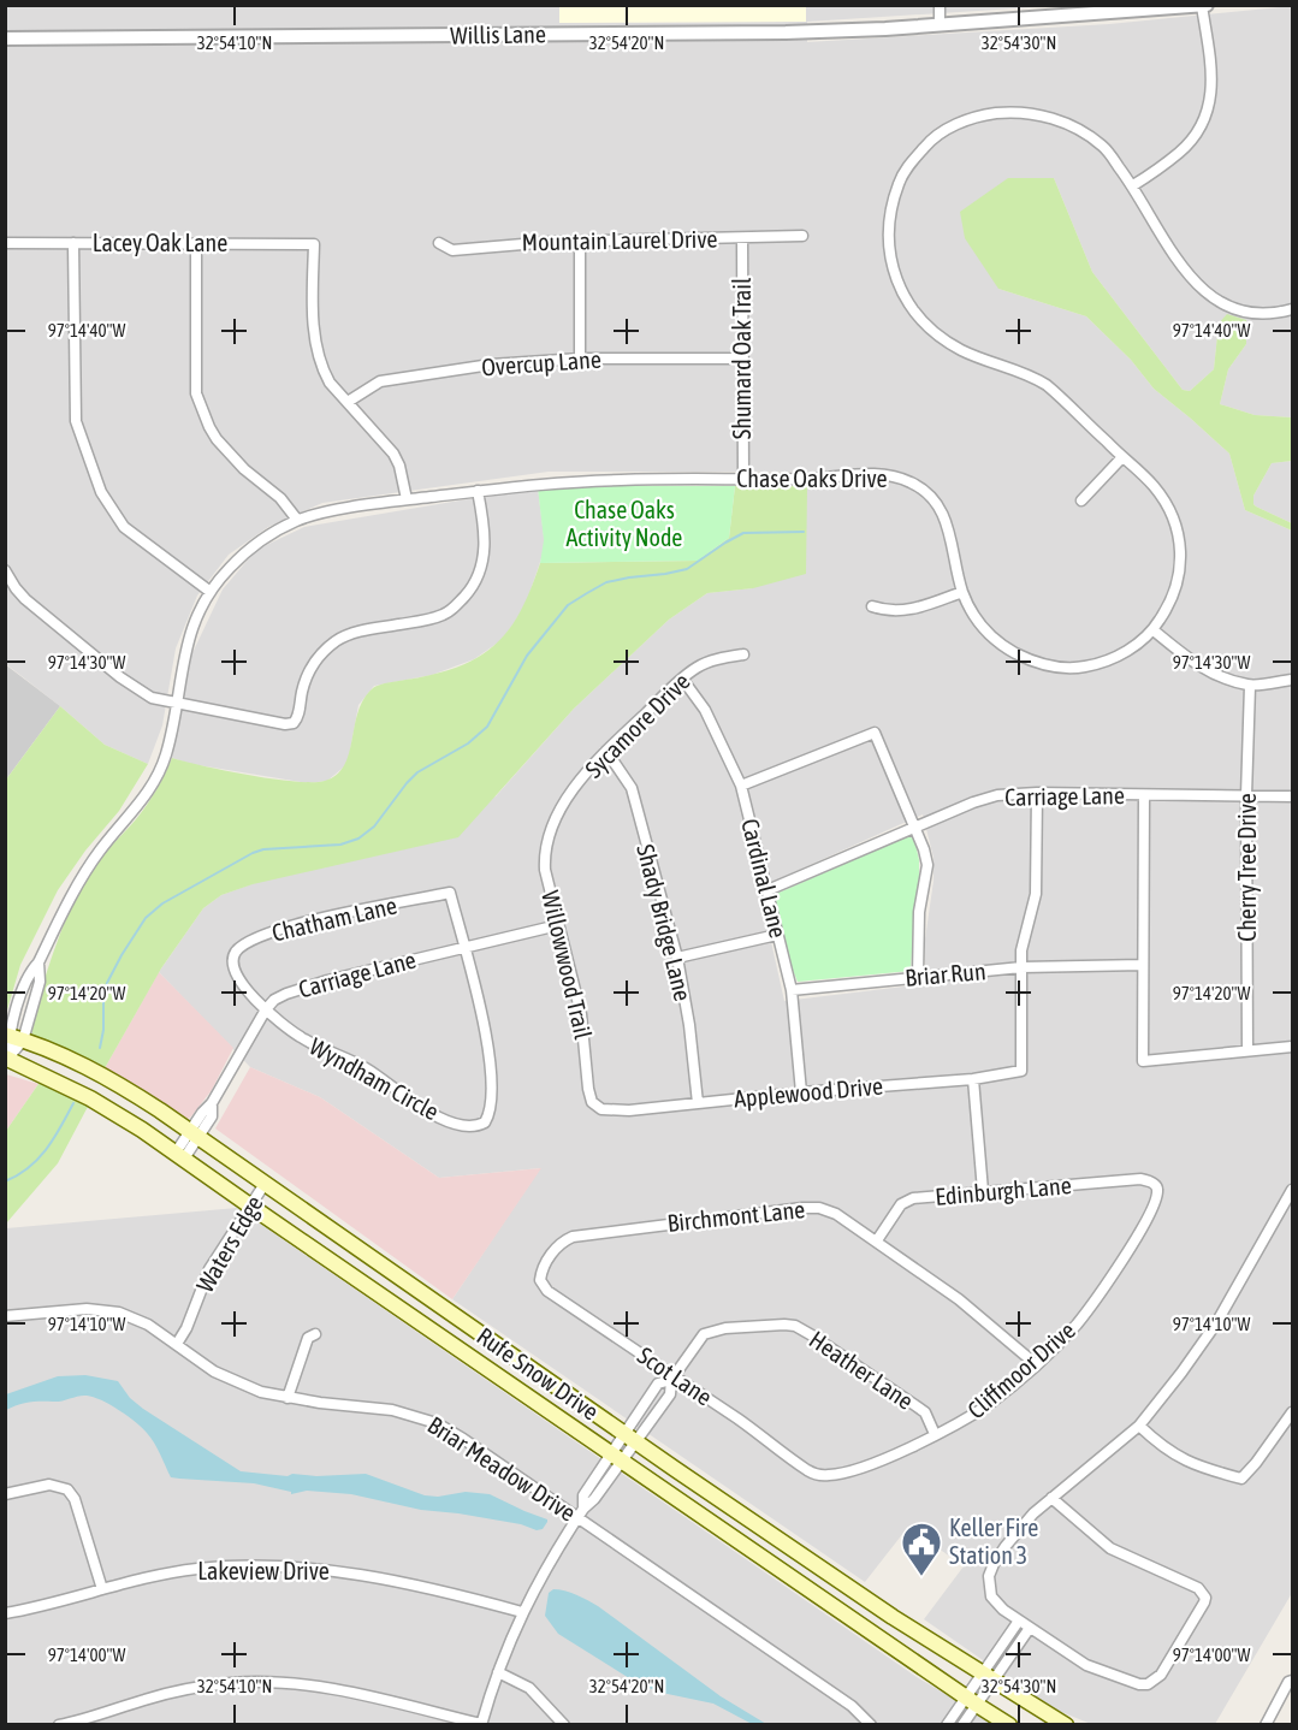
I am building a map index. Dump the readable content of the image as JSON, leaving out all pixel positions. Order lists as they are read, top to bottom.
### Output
{
  "streets": {
    "main road": ["Rufe Snow Drive"],
    "street": [
      "Willis Lane",
      "Mountain Laurel Drive",
      "Lacey Oak Lane",
      "Shumard Oak Trail",
      "Overcup Lane",
      "Chase Oaks Drive",
      "Sycamore Drive",
      "Carriage Lane",
      "Cherry Tree Drive",
      "Cardinal Lane",
      "Chatham Lane",
      "Shady Bridge Lane",
      "Willowwood Trail",
      "Briar Run",
      "Wyndham Circle",
      "Applewood Drive",
      "Edinburgh Lane",
      "Birchmont Lane",
      "Waters Edge",
      "Heather Lane",
      "Cliffmoor Drive",
      "Scot Lane",
      "Briar Meadow Drive",
      "Lakeview Drive"
    ]
  },
  "crossings": [
    ["Mountain Laurel Drive", "Shumard Oak Trail"],
    ["Lacey Oak Lane", "Overcup Lane"],
    ["Shumard Oak Trail", "Overcup Lane"],
    ["Shumard Oak Trail", "Chase Oaks Drive"],
    ["Chase Oaks Drive", "Rufe Snow Drive"],
    ["Sycamore Drive", "Cardinal Lane"],
    ["Sycamore Drive", "Shady Bridge Lane"],
    ["Sycamore Drive", "Willowwood Trail"],
    ["Carriage Lane", "Cherry Tree Drive"],
    ["Carriage Lane", "Cardinal Lane"],
    ["Carriage Lane", "Chatham Lane"],
    ["Carriage Lane", "Willowwood Trail"],
    ["Carriage Lane", "Wyndham Circle"],
    ["Carriage Lane", "Rufe Snow Drive"],
    ["Cardinal Lane", "Briar Run"],
    ["Cardinal Lane", "Applewood Drive"],
    ["Chatham Lane", "Wyndham Circle"],
    ["Shady Bridge Lane", "Applewood Drive"],
    ["Willowwood Trail", "Applewood Drive"],
    ["Briar Run", "Applewood Drive"],
    ["Edinburgh Lane", "Birchmont Lane"],
    ["Edinburgh Lane", "Cliffmoor Drive"],
    ["Birchmont Lane", "Cliffmoor Drive"],
    ["Birchmont Lane", "Scot Lane"],
    ["Waters Edge", "Rufe Snow Drive"],
    ["Waters Edge", "Briar Meadow Drive"],
    ["Heather Lane", "Cliffmoor Drive"],
    ["Heather Lane", "Rufe Snow Drive"],
    ["Heather Lane", "Scot Lane"],
    ["Heather Lane", "Briar Meadow Drive"],
    ["Heather Lane", "Lakeview Drive"],
    ["Cliffmoor Drive", "Scot Lane"]
  ],
  "parks": ["Chase Oaks Activity Node"],
  "places": {
    "public building": ["Keller Fire Station 3"]
  },
  "coordinates": [
    "32°54'10\"N",
    "32°54'20\"N",
    "32°54'30\"N",
    "97°14'40\"W",
    "97°14'30\"W",
    "97°14'20\"W",
    "97°14'10\"W",
    "97°14'00\"W"
  ]
}
